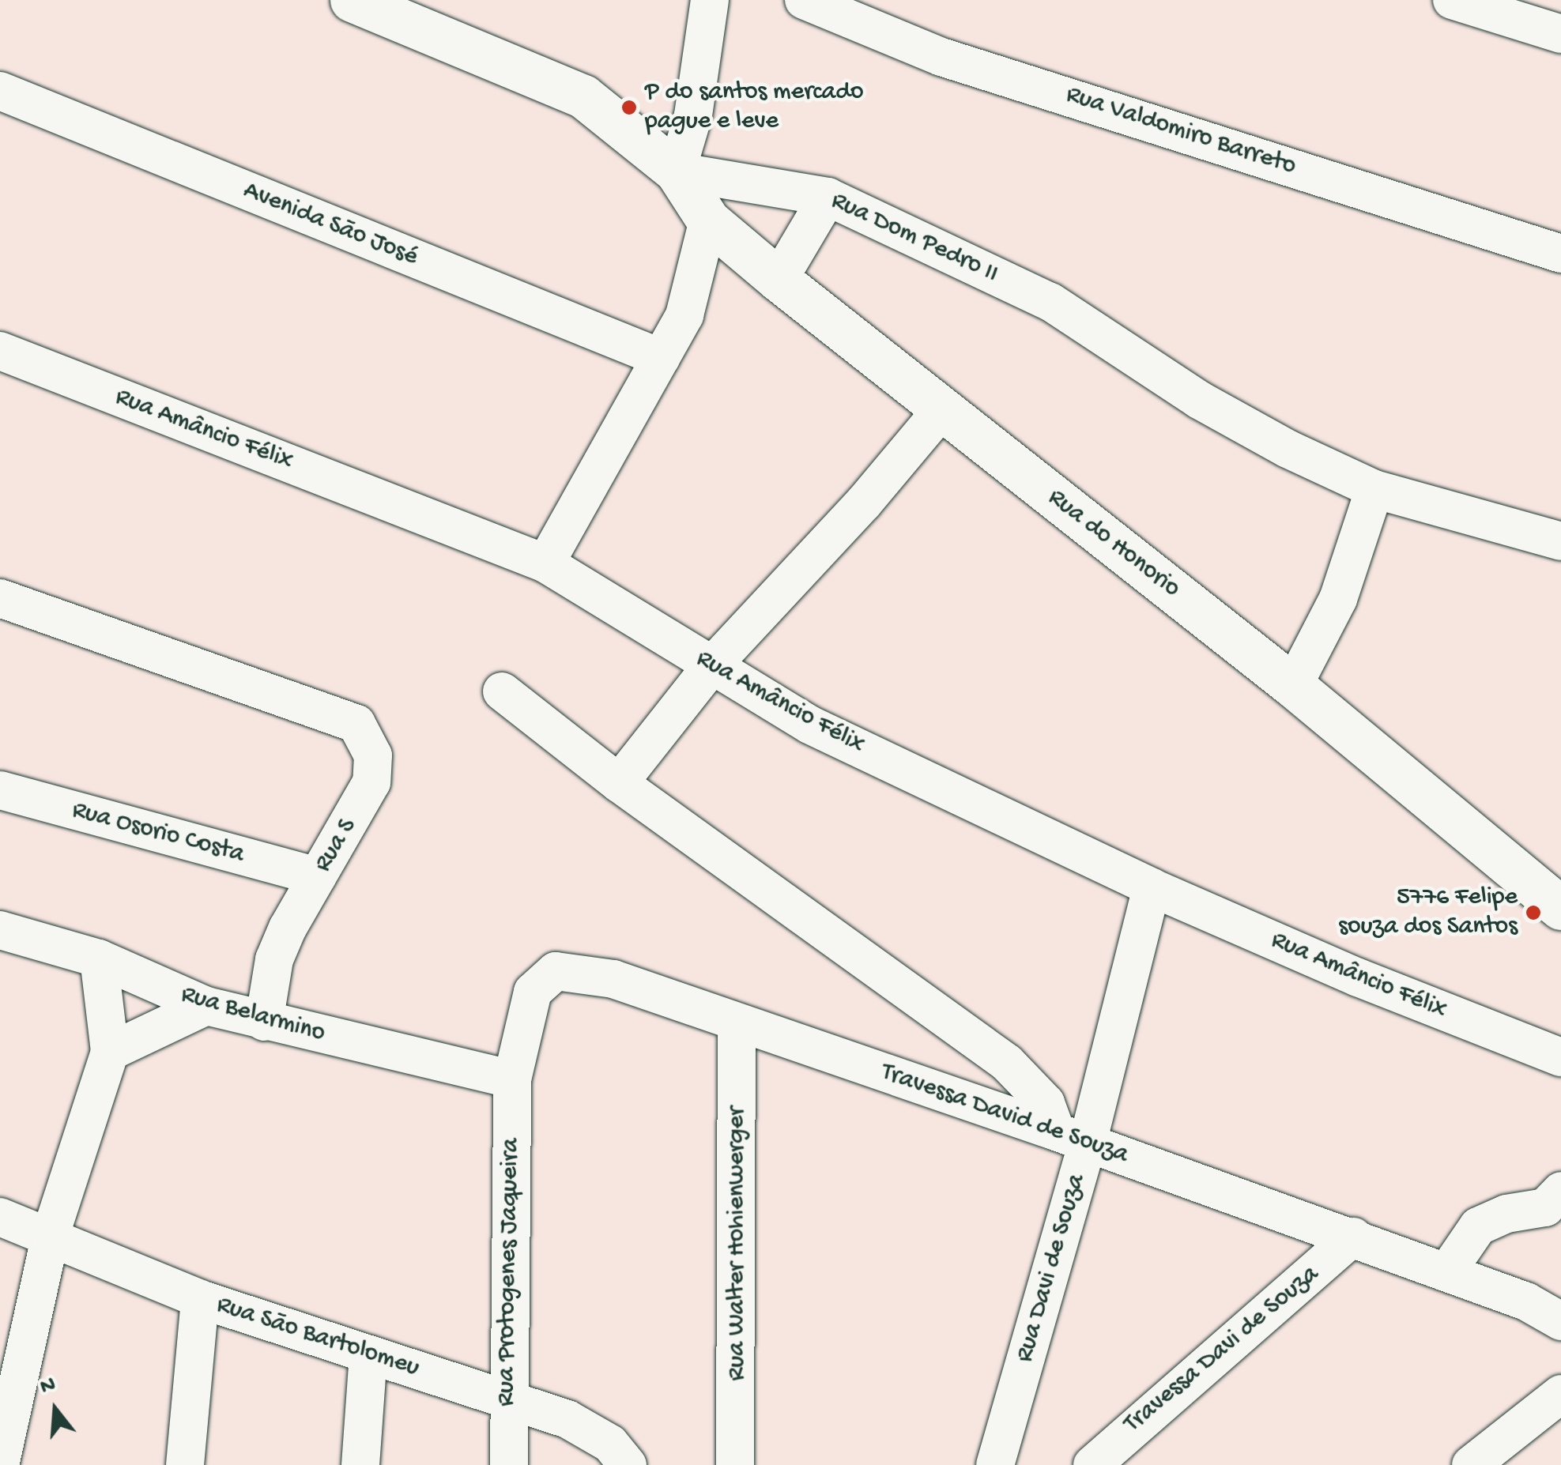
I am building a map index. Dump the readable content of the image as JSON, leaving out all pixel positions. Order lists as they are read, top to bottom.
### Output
{
  "streets": {
    "street": [
      "Rua Valdomiro Barreto",
      "Avenida São José",
      "Rua Dom Pedro II",
      "Rua Amâncio Félix",
      "Rua do Honorio",
      "Rua Osorio Costa",
      "Rua S",
      "Rua Belarmino",
      "Travessa David de Souza",
      "Rua Walter Hohienwerger",
      "Rua Davi de Souza",
      "Rua Protogenes Jaqueira",
      "Rua São Bartolomeu",
      "Travessa Davi de Souza"
    ]
  },
  "crossings": [
    ["Rua Dom Pedro II", "Rua do Honorio"],
    ["Rua Amâncio Félix", "Rua Davi de Souza"],
    ["Rua Osorio Costa", "Rua S"],
    ["Rua S", "Rua Belarmino"],
    ["Rua Belarmino", "Travessa David de Souza"],
    ["Rua Belarmino", "Rua Protogenes Jaqueira"],
    ["Travessa David de Souza", "Rua Walter Hohienwerger"],
    ["Travessa David de Souza", "Rua Davi de Souza"],
    ["Travessa David de Souza", "Rua Protogenes Jaqueira"],
    ["Travessa David de Souza", "Travessa Davi de Souza"],
    ["Rua Protogenes Jaqueira", "Rua São Bartolomeu"]
  ],
  "places": ["P do santos mercado pague e leve", "5776 Felipe souza dos Santos"],
  "north": "top"
}
